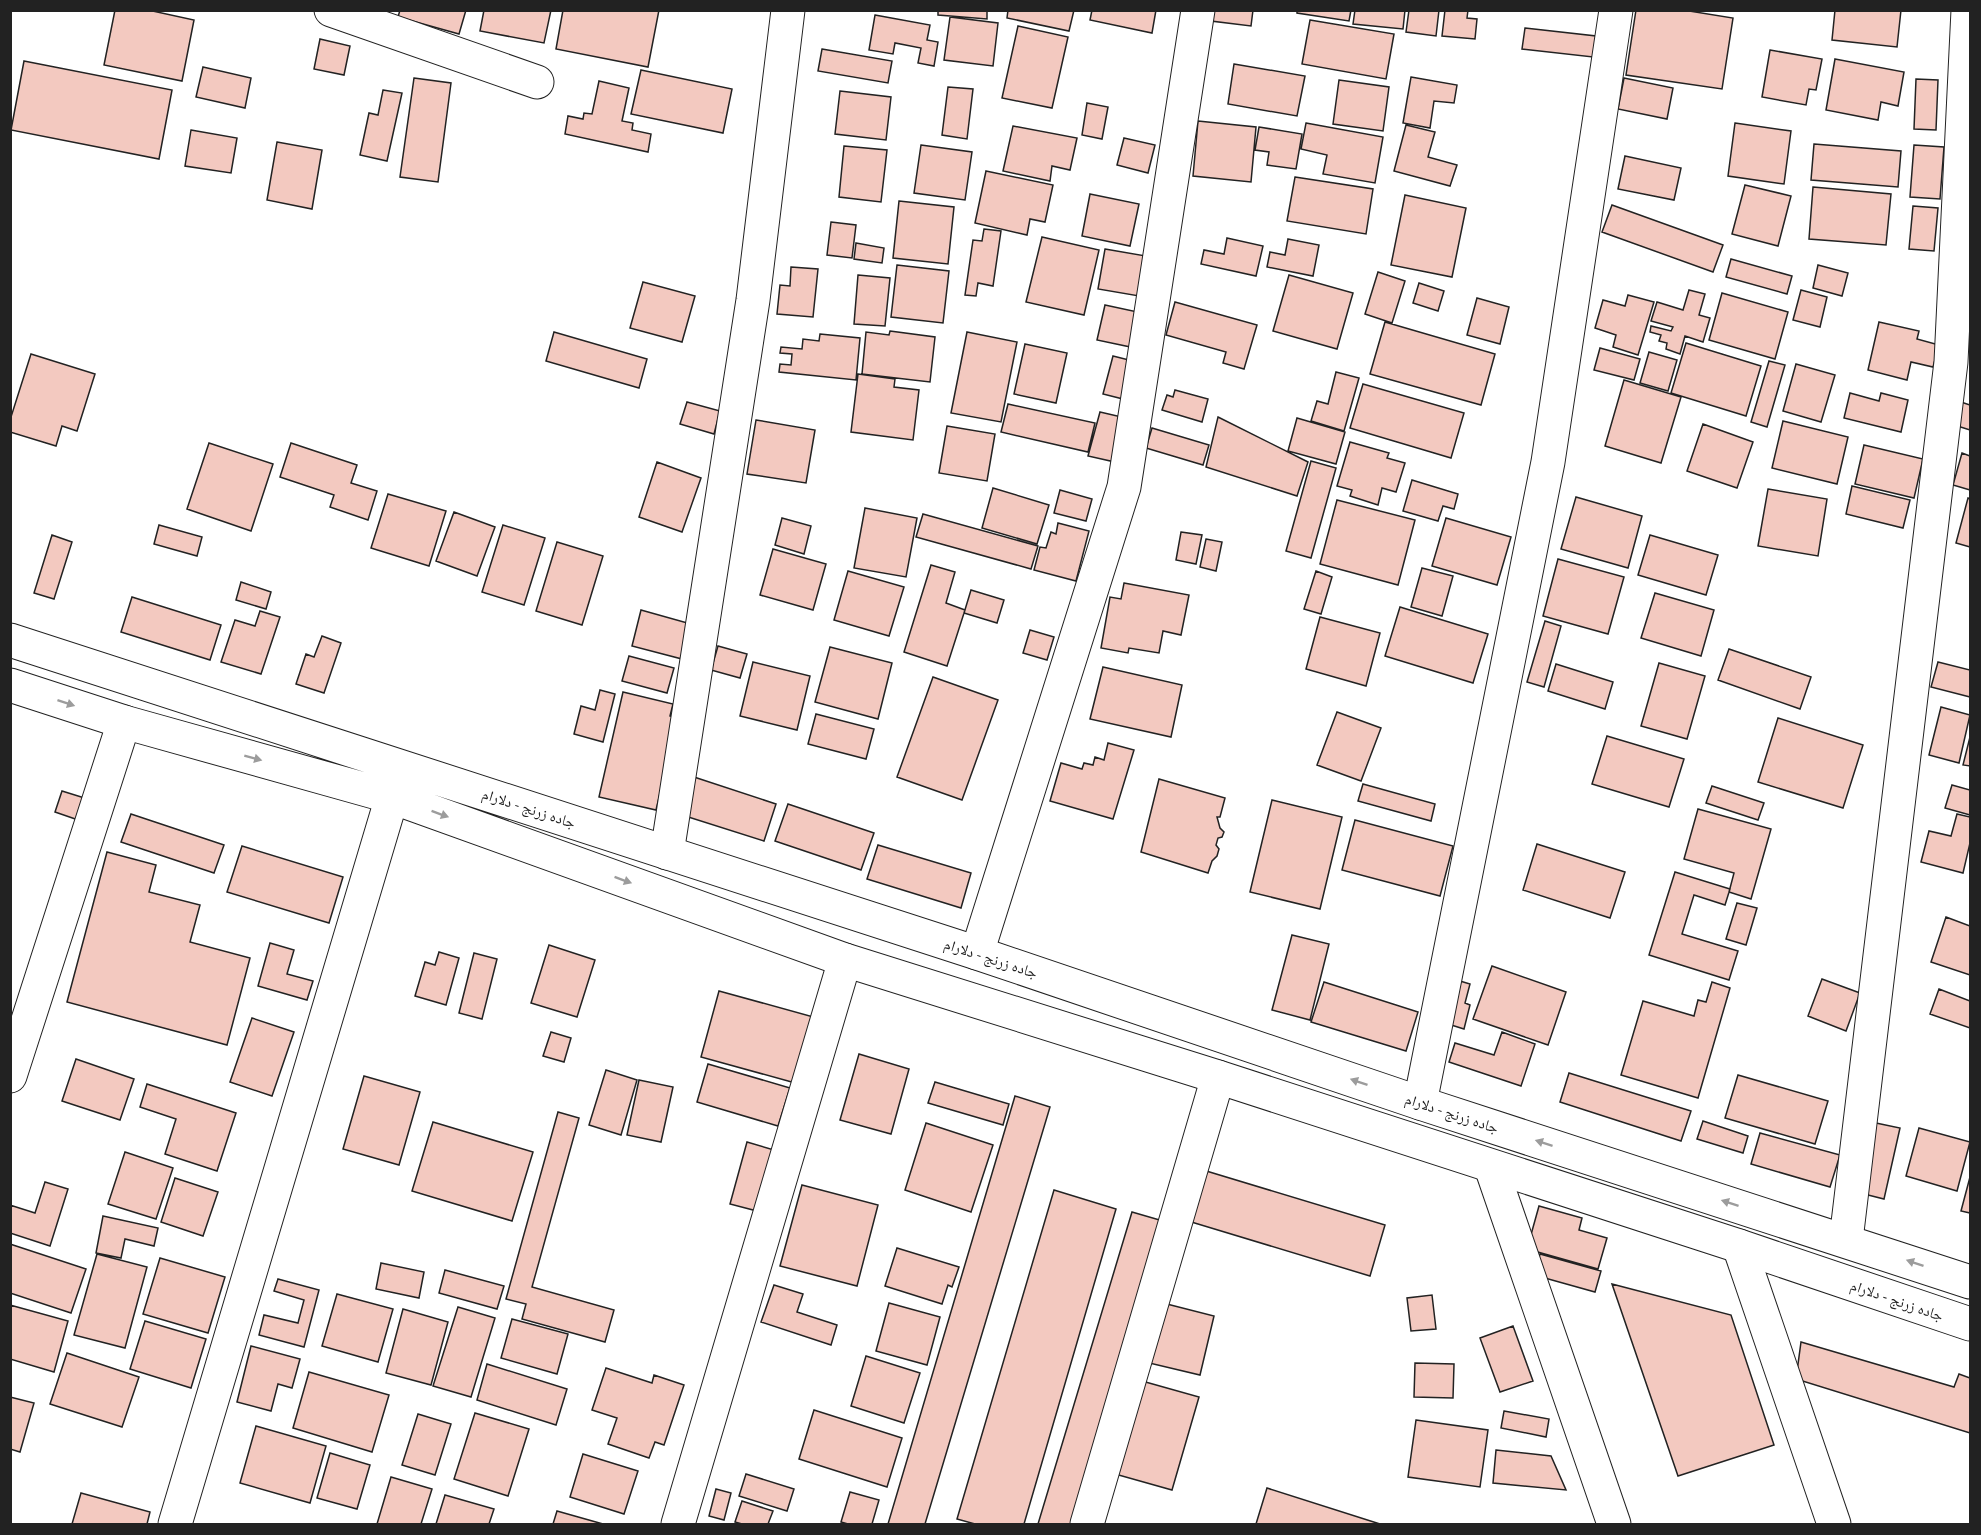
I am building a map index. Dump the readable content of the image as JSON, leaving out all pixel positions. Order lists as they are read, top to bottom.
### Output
{
  "streets": {
    "main road": ["جاده زرنج - دلارام"]
  }
}
